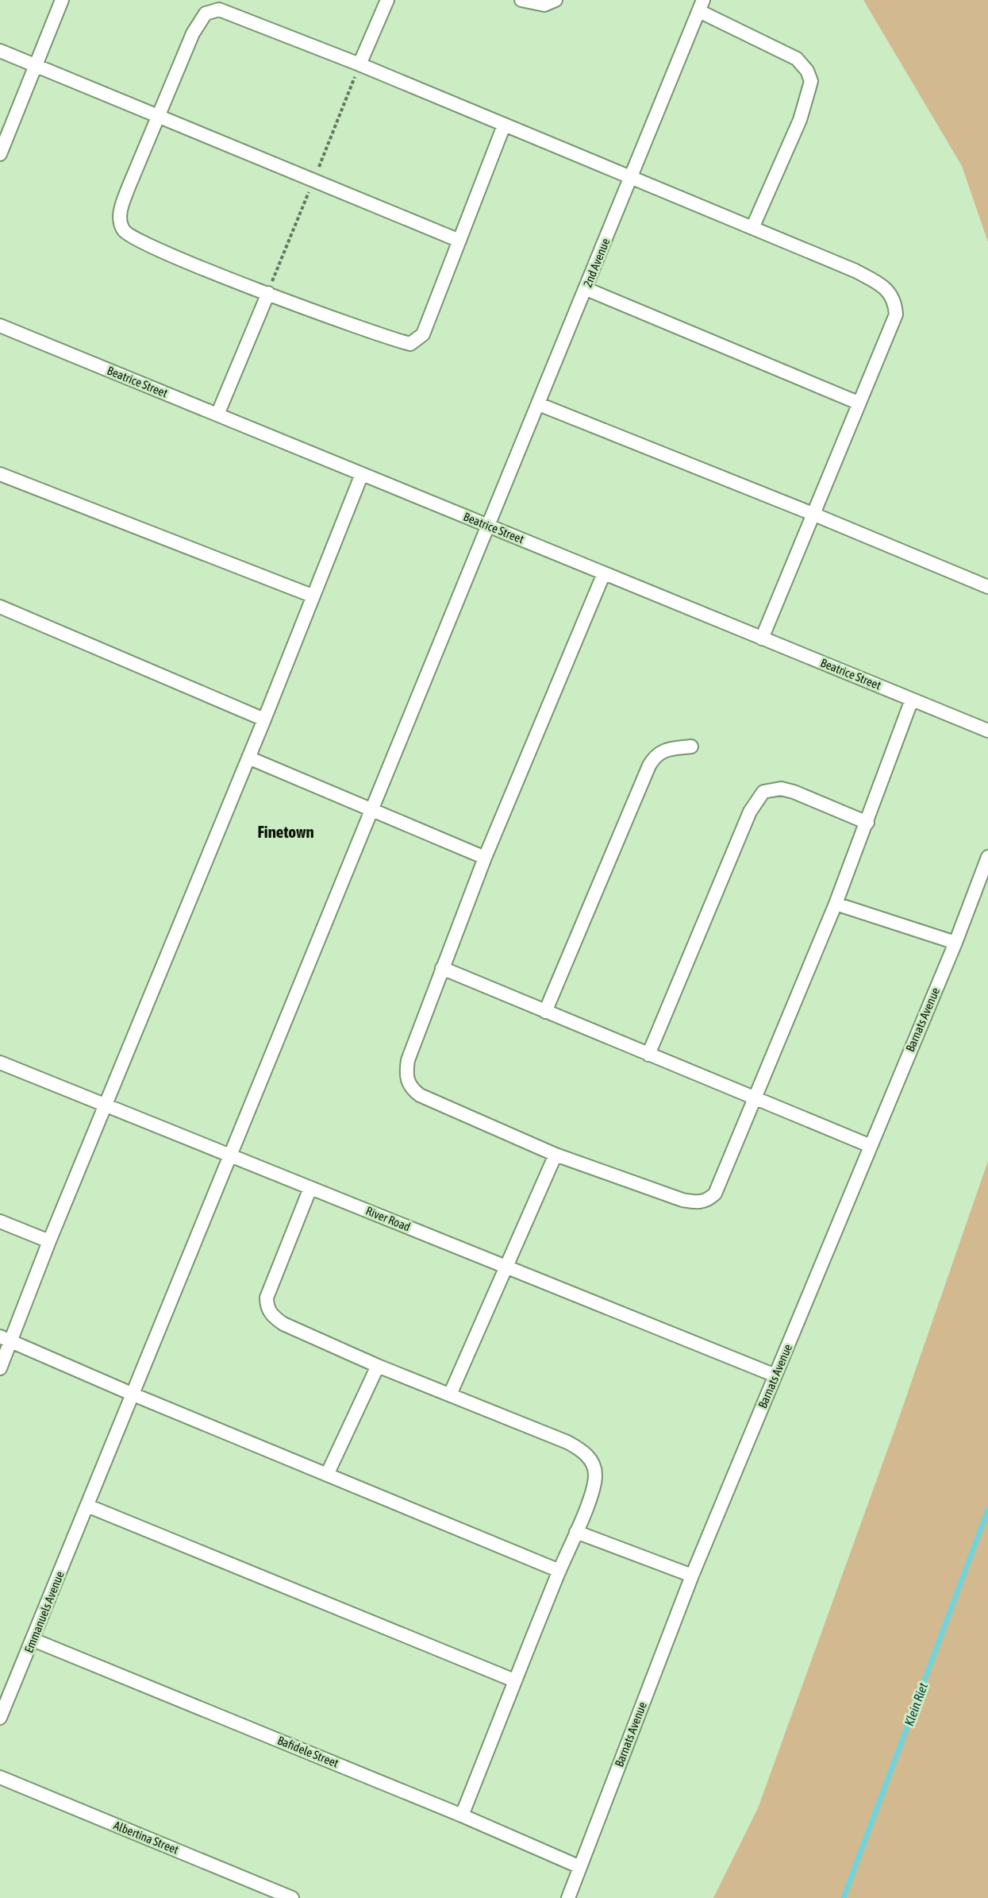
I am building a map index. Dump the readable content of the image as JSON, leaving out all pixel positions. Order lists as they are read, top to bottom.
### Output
{
  "streets": {
    "street": [
      "2nd Avenue",
      "Beatrice Street",
      "Barnats Avenue",
      "River Road",
      "Emmanuels Avenue",
      "Bafidele Street",
      "Albertina Street"
    ]
  },
  "crossings": [
    ["2nd Avenue", "Beatrice Street"],
    ["2nd Avenue", "River Road"],
    ["2nd Avenue", "Emmanuels Avenue"],
    ["Barnats Avenue", "River Road"],
    ["Barnats Avenue", "Bafidele Street"],
    ["River Road", "Emmanuels Avenue"],
    ["Emmanuels Avenue", "Bafidele Street"]
  ],
  "districts": ["Finetown"],
  "water": ["Klein Riet"]
}
